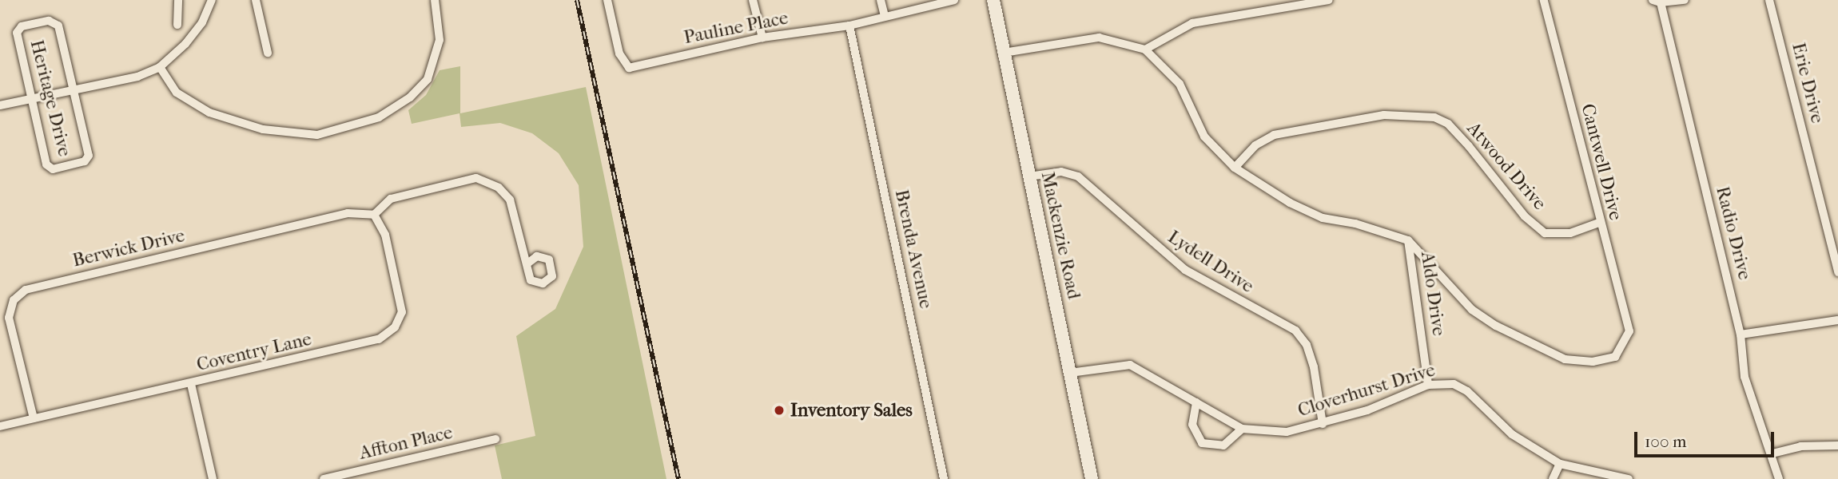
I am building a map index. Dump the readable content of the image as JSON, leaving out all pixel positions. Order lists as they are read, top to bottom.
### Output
{
  "streets": {
    "main road": ["Mackenzie Road"],
    "street": [
      "Pauline Place",
      "Erie Drive",
      "Heritage Drive",
      "Cantwell Drive",
      "Atwood Drive",
      "Radio Drive",
      "Berwick Drive",
      "Brenda Avenue",
      "Lydell Drive",
      "Aldo Drive",
      "Coventry Lane",
      "Cloverhurst Drive",
      "Affton Place"
    ]
  },
  "crossings": [
    ["Pauline Place", "Brenda Avenue"],
    ["Cantwell Drive", "Atwood Drive"],
    ["Cantwell Drive", "Aldo Drive"],
    ["Mackenzie Road", "Lydell Drive"],
    ["Mackenzie Road", "Cloverhurst Drive"],
    ["Berwick Drive", "Coventry Lane"],
    ["Lydell Drive", "Cloverhurst Drive"],
    ["Aldo Drive", "Cloverhurst Drive"]
  ],
  "places": ["Inventory Sales"],
  "scale_bar": "100 m"
}
